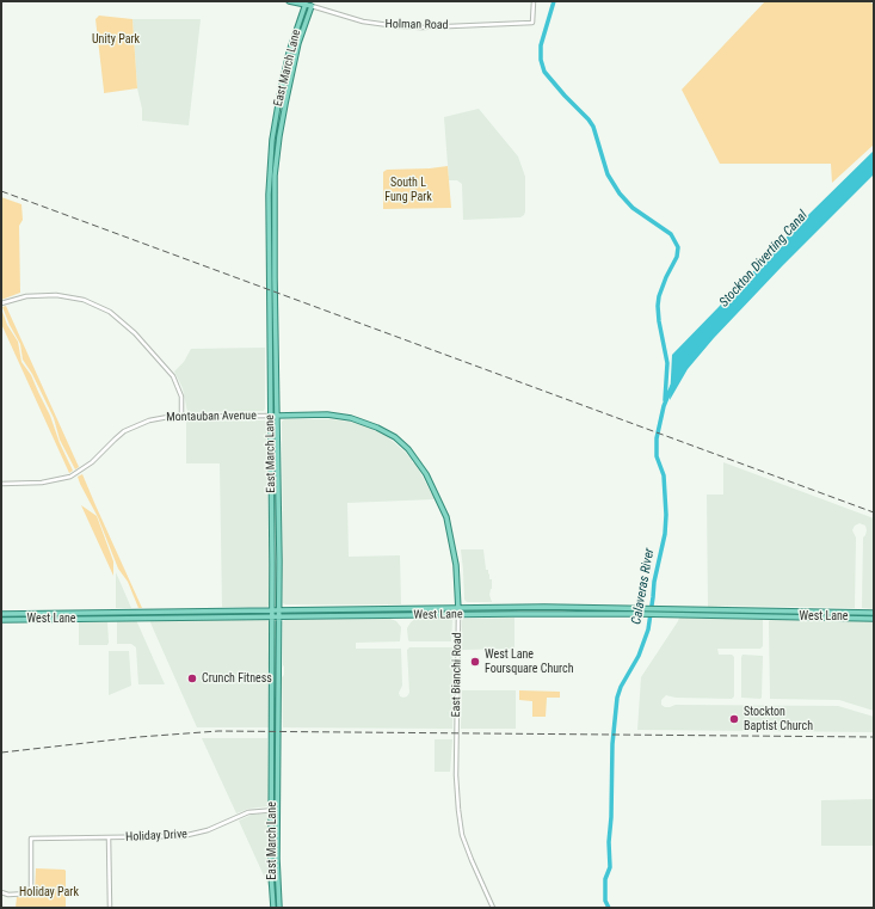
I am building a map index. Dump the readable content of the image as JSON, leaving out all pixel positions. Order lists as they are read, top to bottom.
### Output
{
  "streets": {
    "main road": [
      "Holman Road",
      "East March Lane",
      "West Lane",
      "East Bianchi Road"
    ],
    "street": ["Montauban Avenue", "Holiday Drive"]
  },
  "crossings": [
    ["Holman Road", "East March Lane"],
    ["East March Lane", "Montauban Avenue"],
    ["East March Lane", "West Lane"],
    ["East March Lane", "East Bianchi Road"],
    ["East March Lane", "Holiday Drive"],
    ["Montauban Avenue", "East Bianchi Road"],
    ["West Lane", "East Bianchi Road"]
  ],
  "water": ["Stockton Diverting Canal", "Calaveras River"],
  "parks": ["Unity Park", "South L Fung Park", "Holiday Park"],
  "places": ["West Lane Foursquare Church", "Crunch Fitness", "Stockton Baptist Church"]
}
